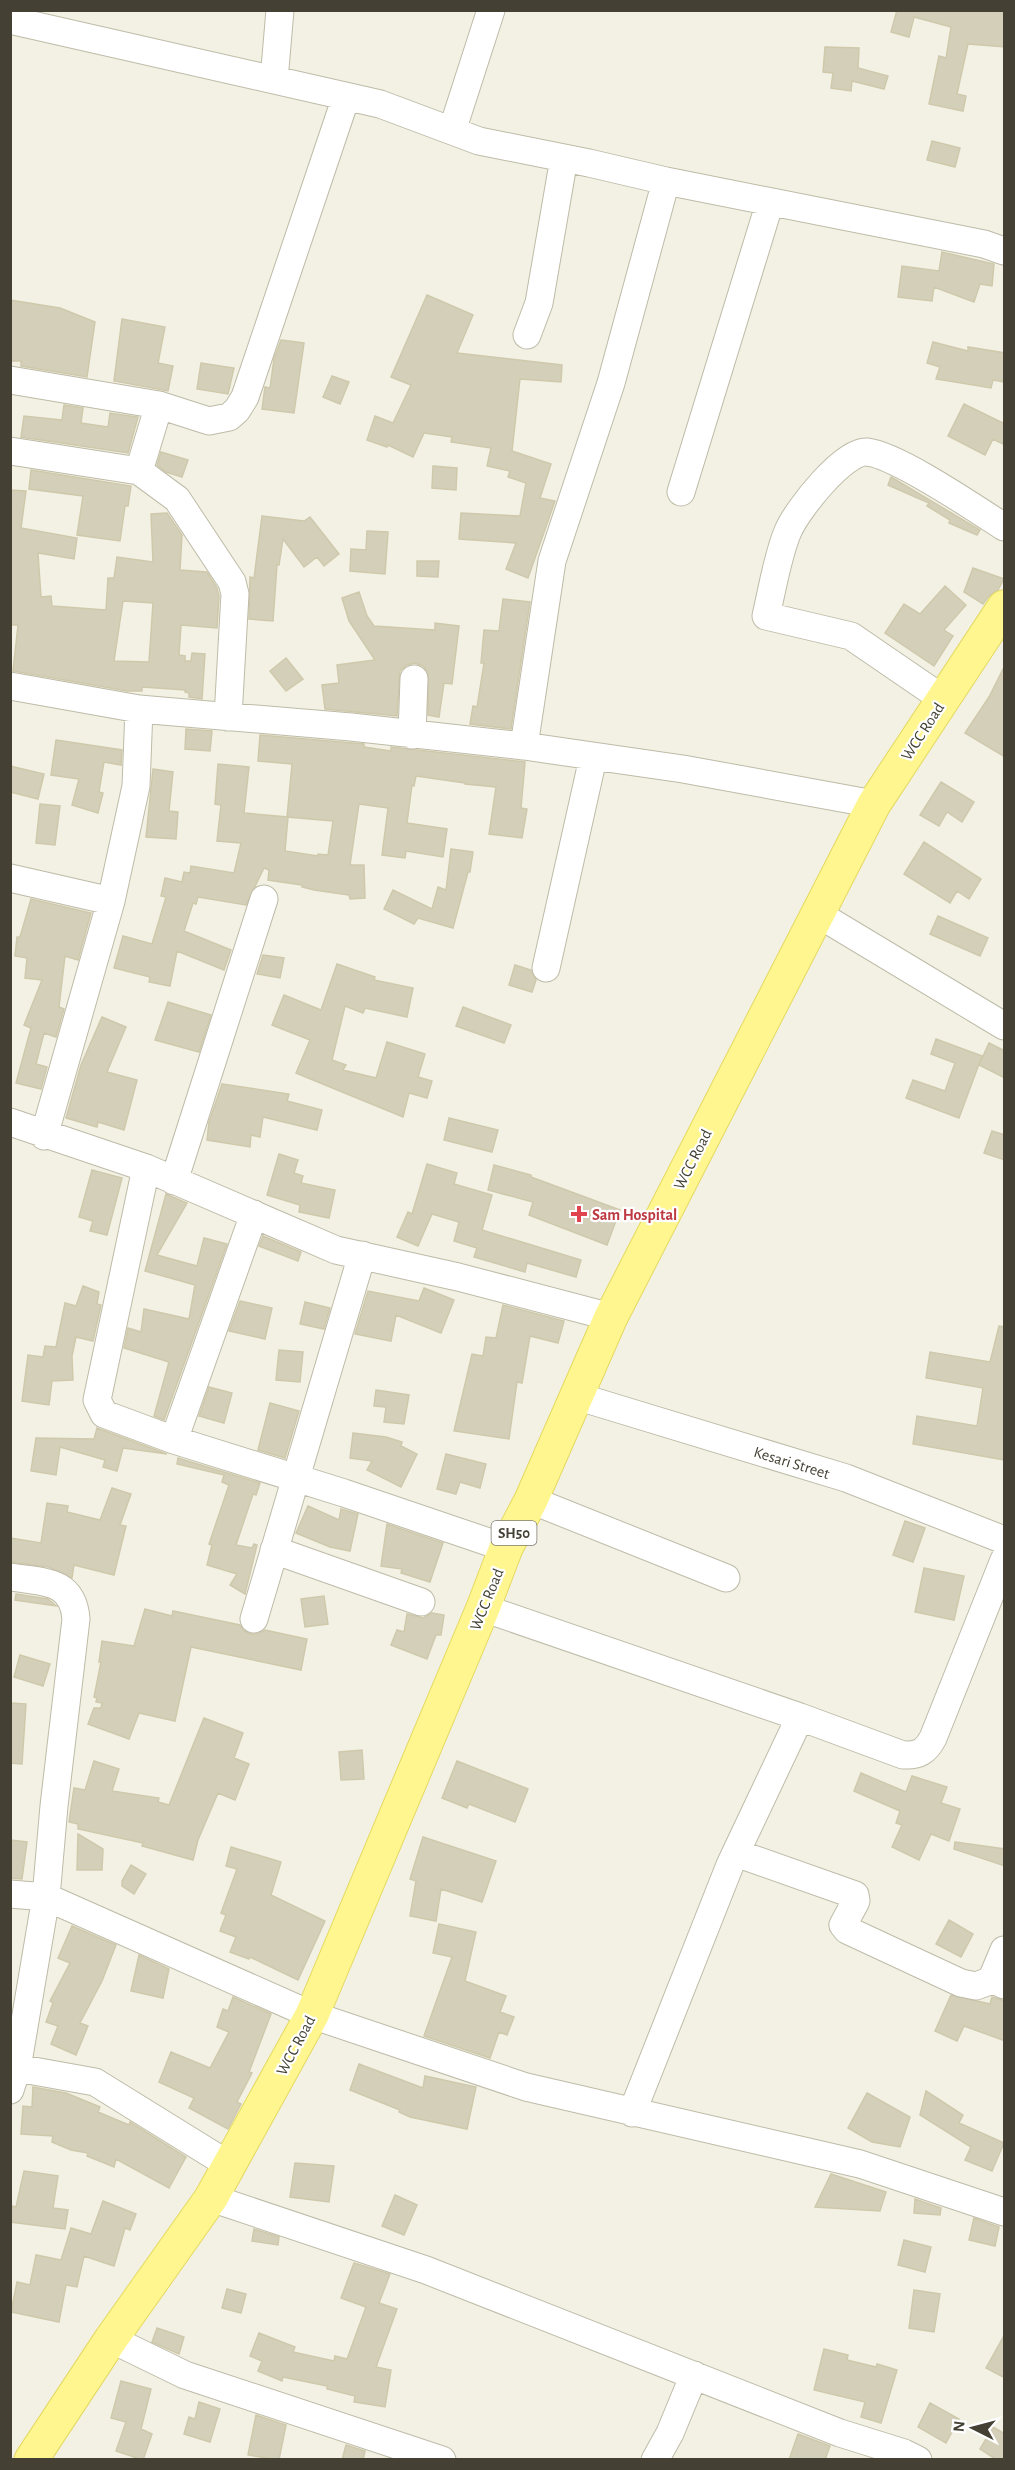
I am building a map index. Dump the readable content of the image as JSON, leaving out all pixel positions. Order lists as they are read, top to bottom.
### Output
{
  "streets": {
    "main road": ["WCC Road", "SH50"],
    "street": ["Kesari Street"]
  },
  "crossings": [
    ["WCC Road", "Kesari Street"]
  ],
  "places": {
    "health": ["Sam Hospital"]
  },
  "north": "left"
}
